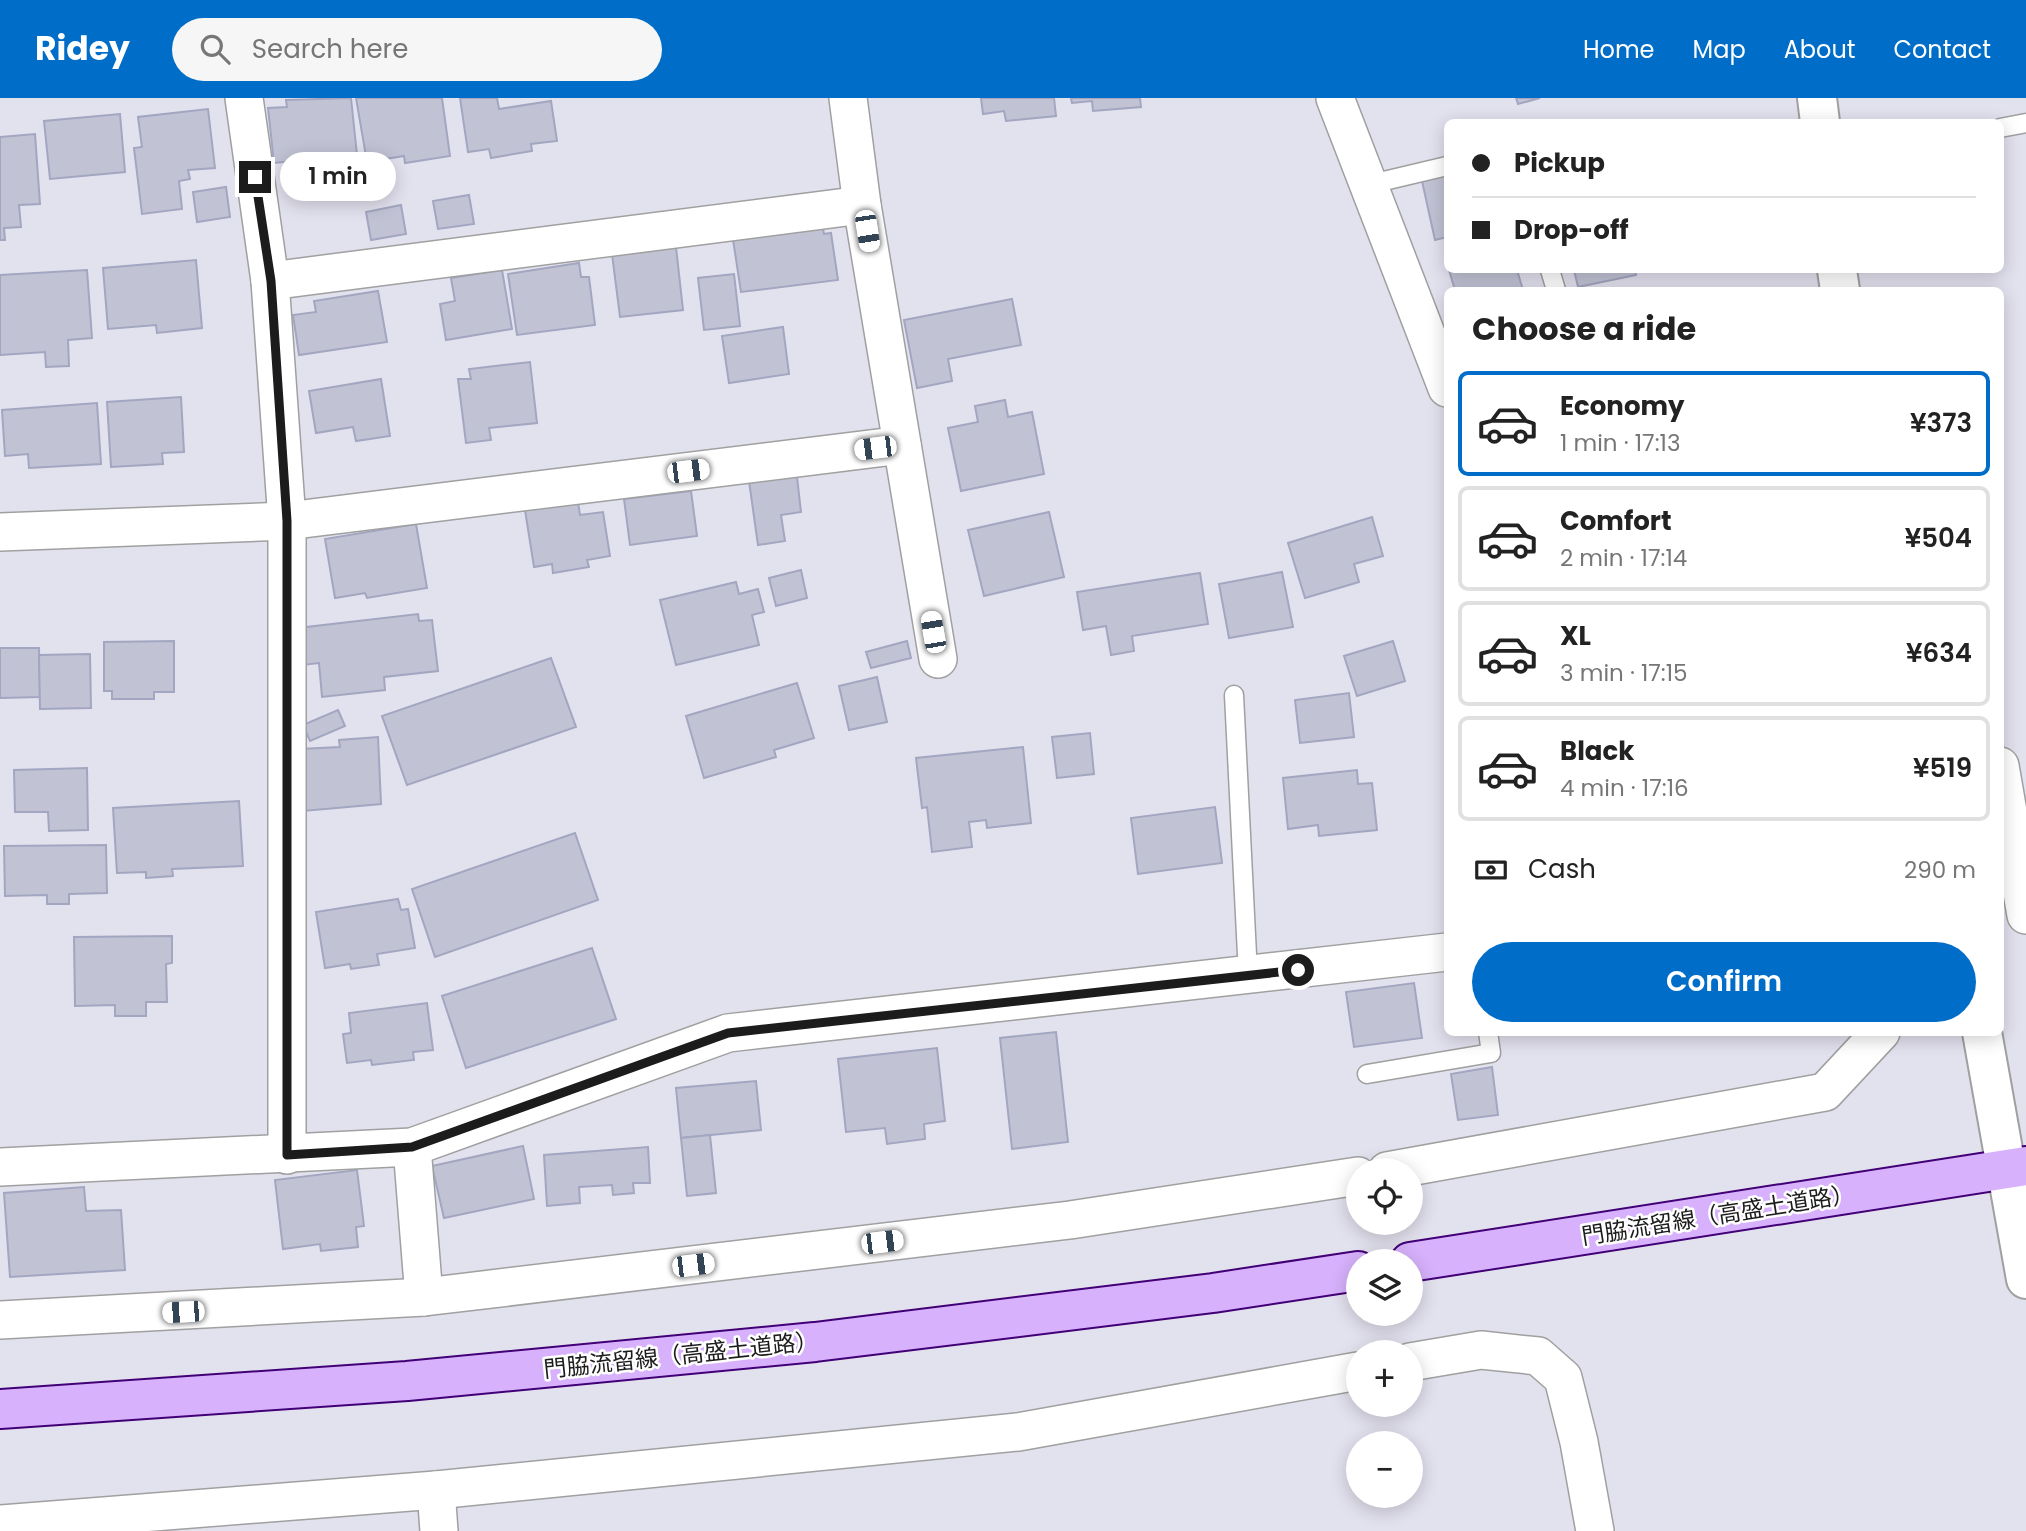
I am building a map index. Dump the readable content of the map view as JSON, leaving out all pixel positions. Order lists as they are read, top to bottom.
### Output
{
  "streets": {
    "main road": ["門脇流留線（高盛土道路）"]
  },
  "page": {
    "header": "Ridey",
    "search": "Search here",
    "nav": [
      "Home",
      "Map",
      "About",
      "Contact"
    ],
    "banner": ["Pickup", "Drop-off"],
    "bubble": "1 min",
    "heading": "Choose a ride",
    "list": [
      {
        "name": "Economy",
        "note": "1 min · 17:13",
        "value": "¥373"
      },
      {
        "name": "Comfort",
        "note": "2 min · 17:14",
        "value": "¥504"
      },
      {
        "name": "XL",
        "note": "3 min · 17:15",
        "value": "¥634"
      },
      {
        "name": "Black",
        "note": "4 min · 17:16",
        "value": "¥519"
      }
    ],
    "pay": ["Cash", "290 m"],
    "buttons": "Confirm",
    "map_buttons": ["+", "−"]
  }
}
